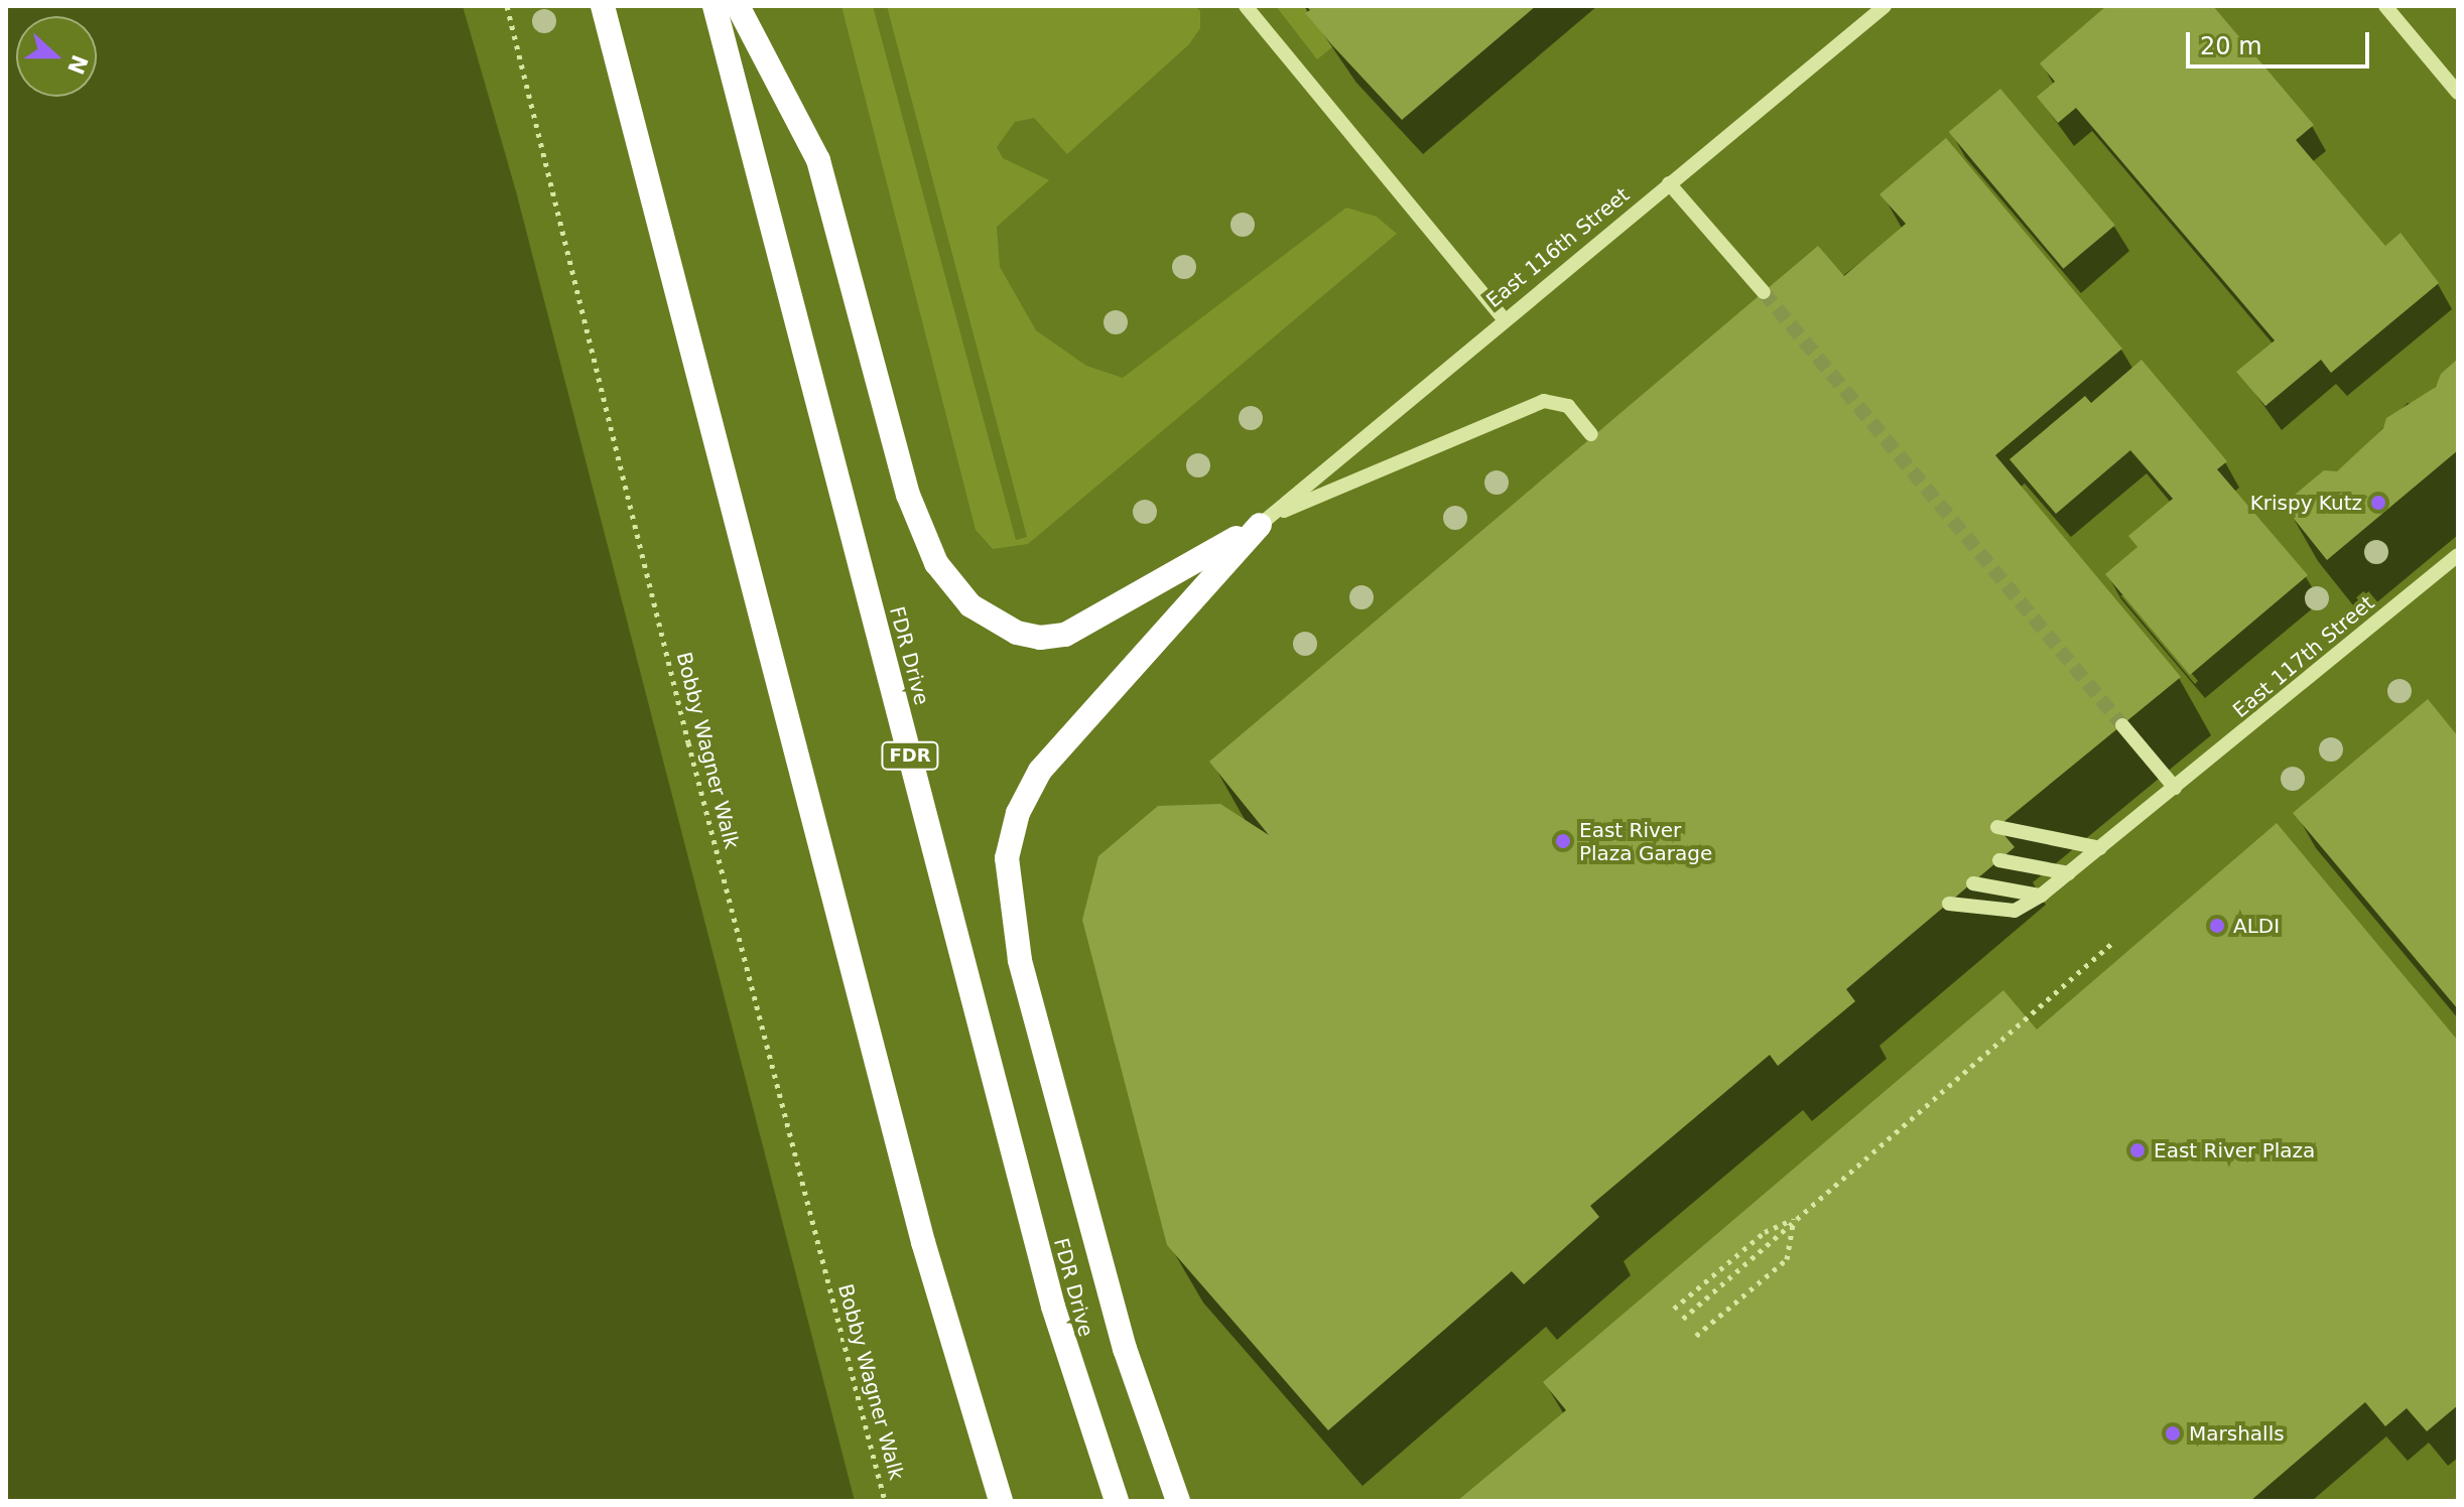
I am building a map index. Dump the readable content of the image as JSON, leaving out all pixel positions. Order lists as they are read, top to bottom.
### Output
{
  "streets": {
    "highway": ["FDR Drive", "FDR"],
    "street": ["East 116th Street", "East 117th Street"],
    "path": ["Bobby Wagner Walk"]
  },
  "places": [
    "Krispy Kutz",
    "East River Plaza Garage",
    "ALDI",
    "East River Plaza",
    "Marshalls"
  ],
  "scale_bar": "20 m",
  "north": "right"
}
